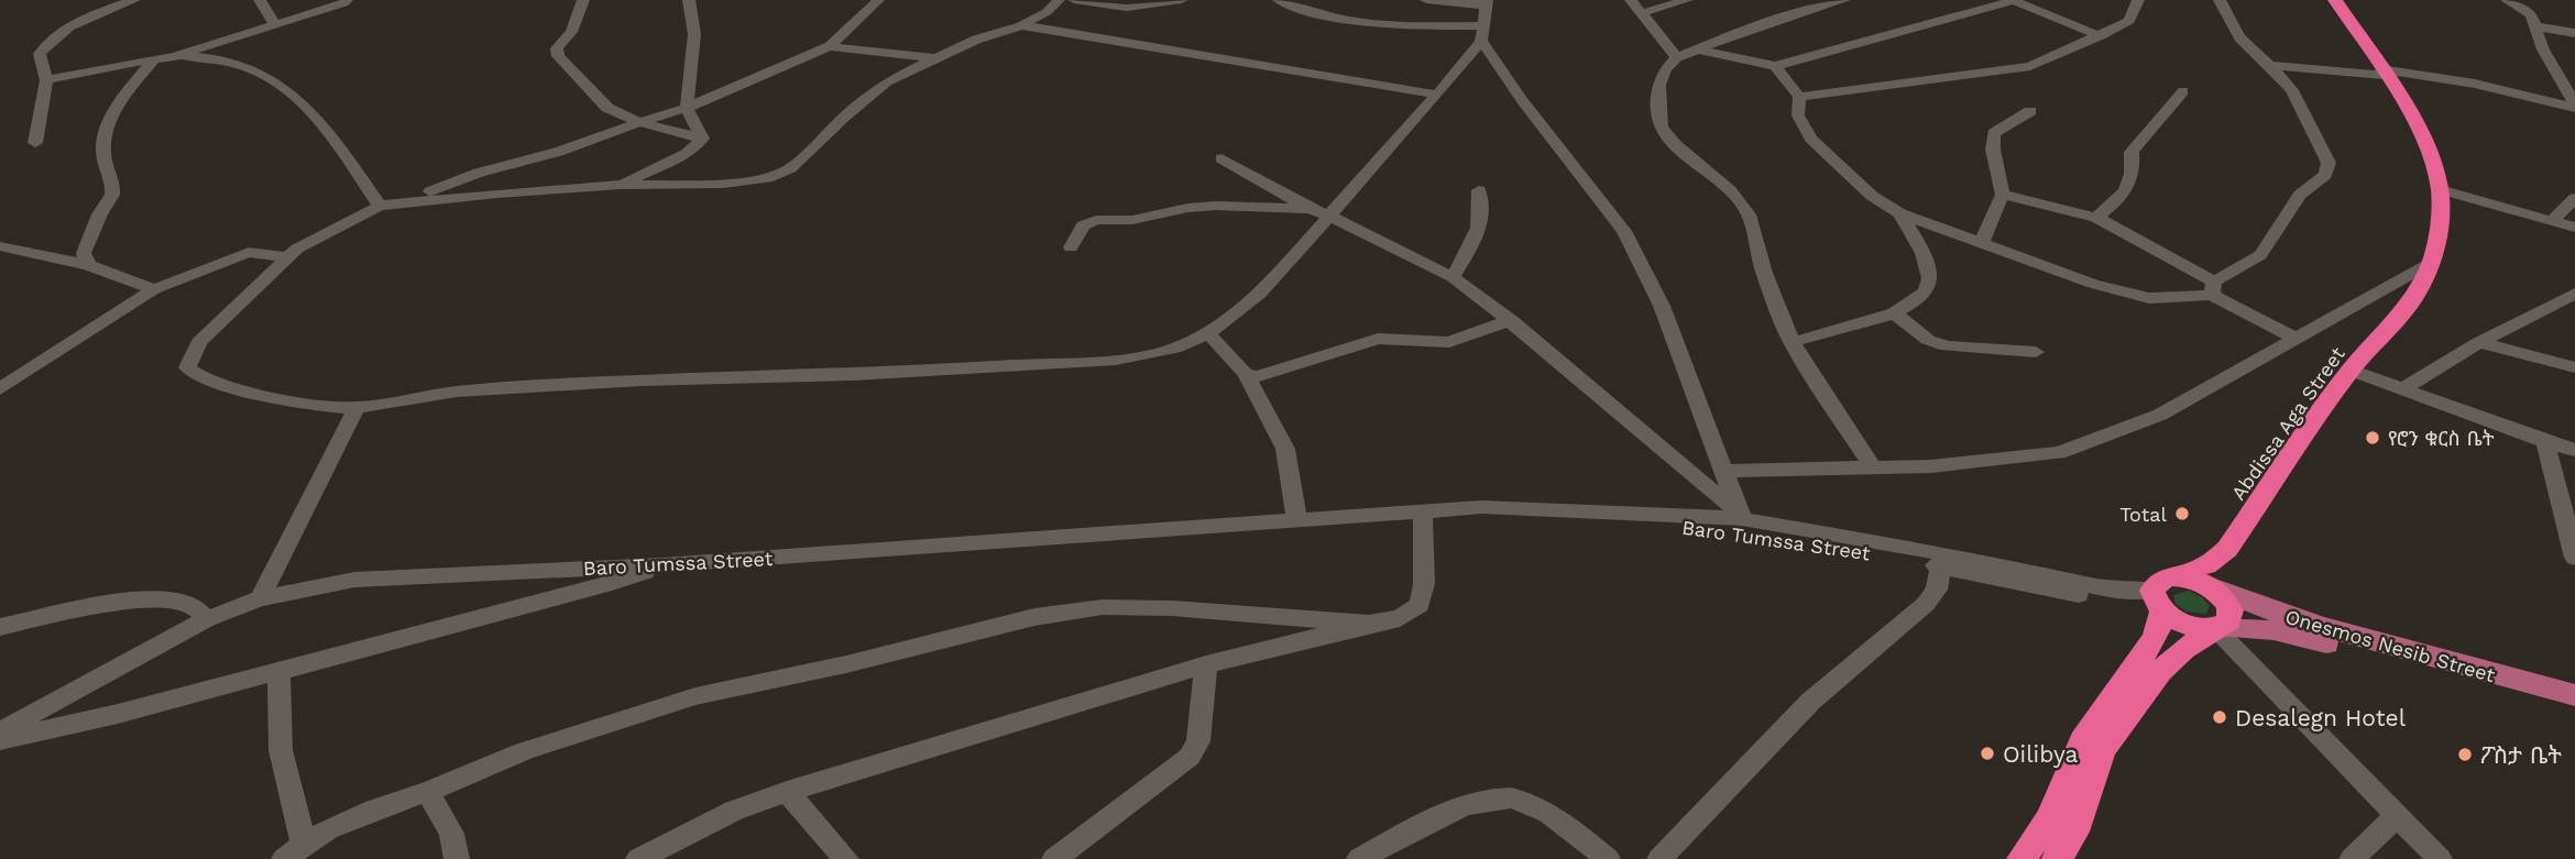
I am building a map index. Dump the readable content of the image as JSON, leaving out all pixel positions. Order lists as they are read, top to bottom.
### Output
{
  "streets": {
    "highway": ["Abdissa Aga Street"],
    "main road": ["Onesmos Nesib Street"],
    "street": ["Baro Tumssa Street"]
  },
  "places": [
    "የሮን ቁርስ ቤት",
    "Total",
    "Desalegn Hotel",
    "Oilibya",
    "ፖስታ ቤት"
  ]
}
